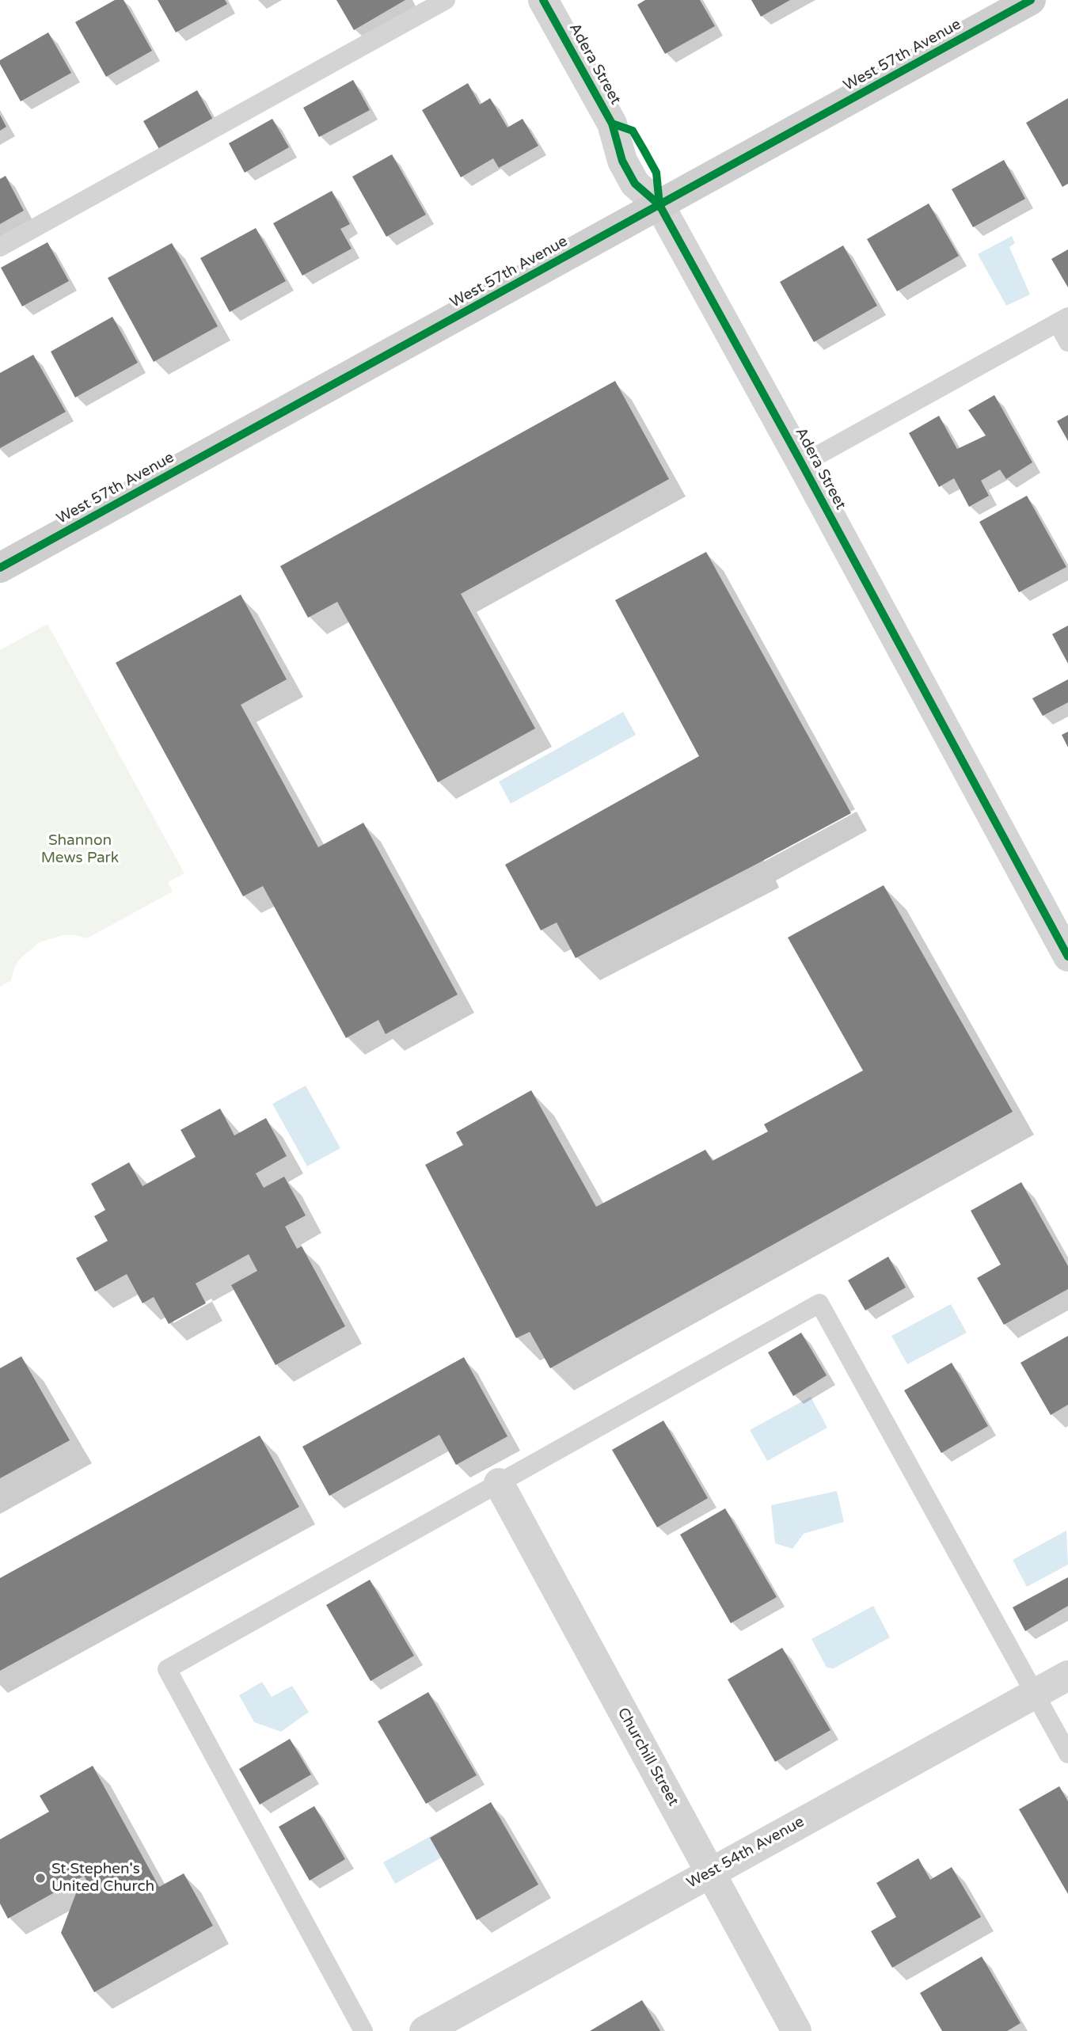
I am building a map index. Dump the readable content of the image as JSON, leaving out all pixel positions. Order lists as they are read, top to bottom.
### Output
{
  "streets": {
    "street": [
      "West 57th Avenue",
      "Adera Street",
      "Churchill Street",
      "West 54th Avenue"
    ]
  },
  "crossings": [
    ["West 57th Avenue", "Adera Street"],
    ["Churchill Street", "West 54th Avenue"]
  ],
  "parks": ["Shannon Mews Park"],
  "places": ["St Stephen's United Church"]
}
